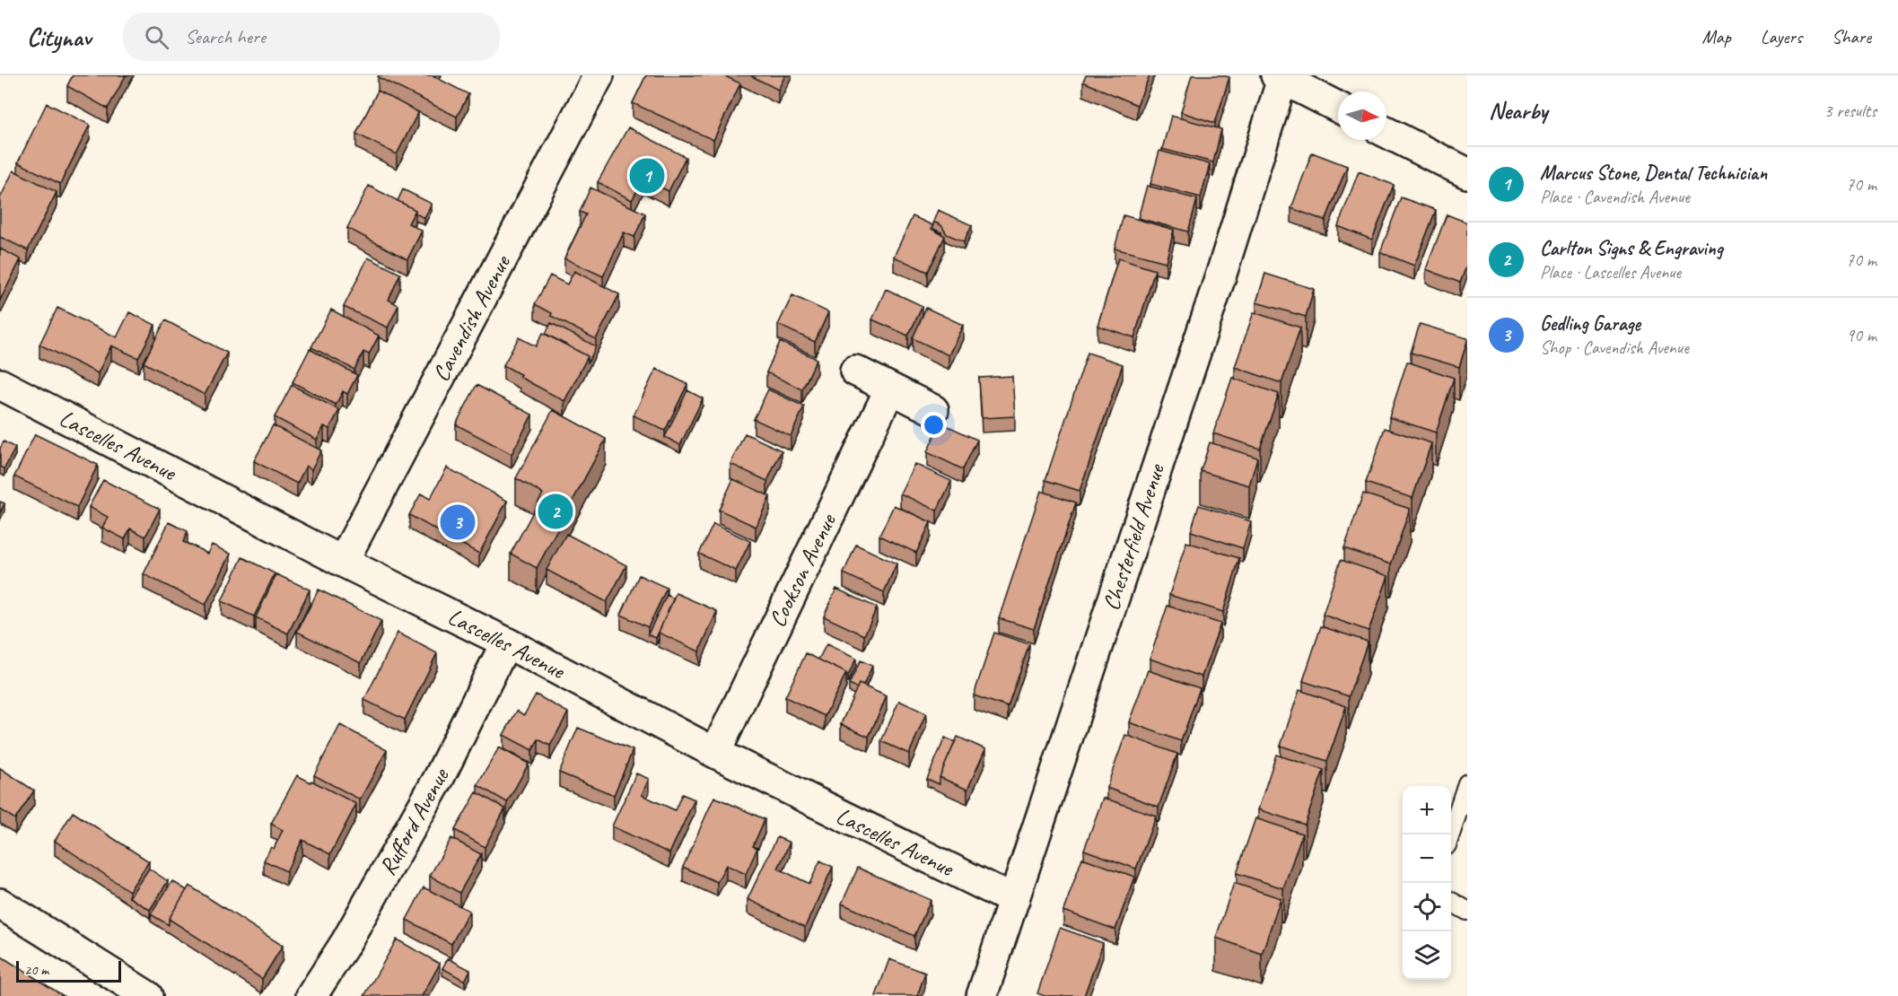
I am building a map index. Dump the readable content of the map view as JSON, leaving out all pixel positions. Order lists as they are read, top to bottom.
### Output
{
  "streets": {
    "street": [
      "Cavendish Avenue",
      "Lascelles Avenue",
      "Chesterfield Avenue",
      "Cookson Avenue",
      "Rufford Avenue"
    ]
  },
  "crossings": [
    ["Cavendish Avenue", "Lascelles Avenue"],
    ["Lascelles Avenue", "Chesterfield Avenue"],
    ["Lascelles Avenue", "Cookson Avenue"],
    ["Lascelles Avenue", "Rufford Avenue"]
  ],
  "scale_bar": "20 m",
  "north": "right",
  "page": {
    "header": "Citynav",
    "search": "Search here",
    "nav": ["Map", "Layers", "Share"],
    "heading": ["Nearby", "3 results"],
    "list": [
      {
        "mark": "1",
        "name": "Marcus Stone, Dental Technician",
        "note": "Place · Cavendish Avenue",
        "value": "70 m"
      },
      {
        "mark": "2",
        "name": "Carlton Signs & Engraving",
        "note": "Place · Lascelles Avenue",
        "value": "70 m"
      },
      {
        "mark": "3",
        "name": "Gedling Garage",
        "note": "Shop · Cavendish Avenue",
        "value": "90 m"
      }
    ],
    "pins": ["1", "2", "3"],
    "map_buttons": ["+", "−"],
    "scale": "20 m"
  }
}
